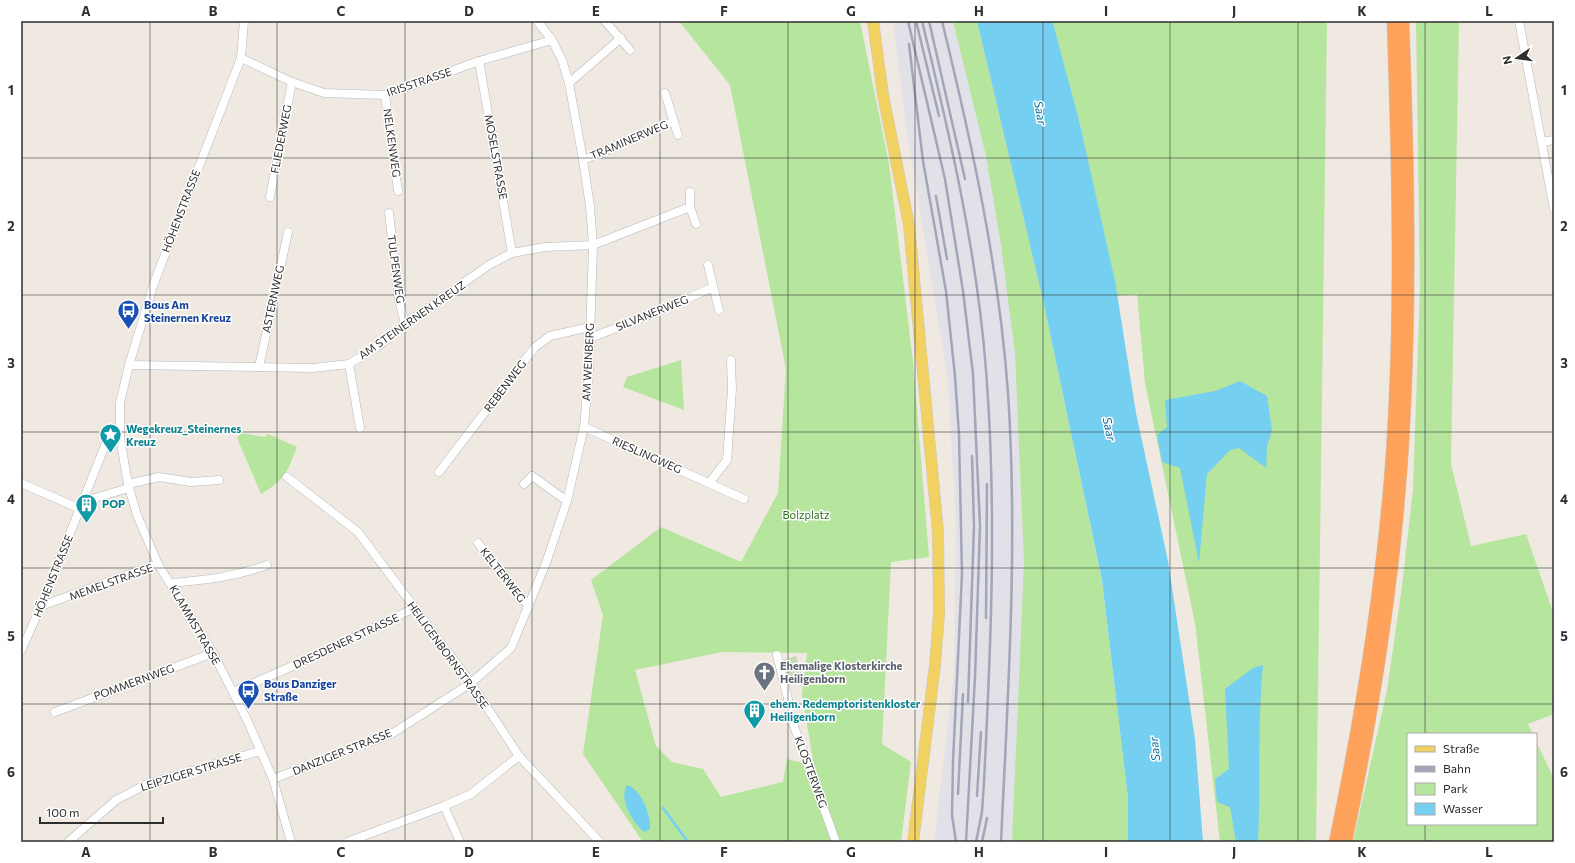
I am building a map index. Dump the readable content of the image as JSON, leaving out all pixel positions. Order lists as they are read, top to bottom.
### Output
{
  "streets": {
    "street": [
      "IRISSTRASSE",
      "FLIEDERWEG",
      "TRAMINERWEG",
      "NELKENWEG",
      "MOSELSTRASSE",
      "HÖHENSTRASSE",
      "TULPENWEG",
      "ASTERNWEG",
      "SILVANERWEG",
      "AM STEINERNEN KREUZ",
      "AM WEINBERG",
      "REBENWEG",
      "RIESLINGWEG",
      "KELTERWEG",
      "MEMELSTRASSE",
      "KLAMMSTRASSE",
      "DRESDENER STRASSE",
      "HEILIGENBORNSTRASSE",
      "POMMERNWEG",
      "DANZIGER STRASSE",
      "LEIPZIGER STRASSE",
      "KLOSTERWEG"
    ]
  },
  "crossings": [
    ["IRISSTRASSE", "FLIEDERWEG"],
    ["IRISSTRASSE", "NELKENWEG"],
    ["IRISSTRASSE", "MOSELSTRASSE"],
    ["IRISSTRASSE", "HÖHENSTRASSE"],
    ["IRISSTRASSE", "AM WEINBERG"],
    ["TRAMINERWEG", "AM WEINBERG"],
    ["MOSELSTRASSE", "AM STEINERNEN KREUZ"],
    ["HÖHENSTRASSE", "AM STEINERNEN KREUZ"],
    ["HÖHENSTRASSE", "MEMELSTRASSE"],
    ["HÖHENSTRASSE", "KLAMMSTRASSE"],
    ["TULPENWEG", "AM STEINERNEN KREUZ"],
    ["ASTERNWEG", "AM STEINERNEN KREUZ"],
    ["SILVANERWEG", "AM WEINBERG"],
    ["AM STEINERNEN KREUZ", "AM WEINBERG"],
    ["AM WEINBERG", "REBENWEG"],
    ["AM WEINBERG", "RIESLINGWEG"],
    ["AM WEINBERG", "KELTERWEG"],
    ["AM WEINBERG", "HEILIGENBORNSTRASSE"],
    ["AM WEINBERG", "DANZIGER STRASSE"],
    ["MEMELSTRASSE", "KLAMMSTRASSE"],
    ["KLAMMSTRASSE", "DRESDENER STRASSE"],
    ["KLAMMSTRASSE", "POMMERNWEG"],
    ["KLAMMSTRASSE", "DANZIGER STRASSE"],
    ["KLAMMSTRASSE", "LEIPZIGER STRASSE"],
    ["DRESDENER STRASSE", "HEILIGENBORNSTRASSE"],
    ["HEILIGENBORNSTRASSE", "DANZIGER STRASSE"]
  ],
  "water": ["Saar"],
  "parks": ["Bolzplatz"],
  "places": {
    "bus stop": ["Bous Am Steinernen Kreuz", "Bous Danziger Straße"],
    "place": ["Wegekreuz_Steinernes Kreuz"],
    "building": ["POP", "ehem. Redemptoristenkloster Heiligenborn"],
    "church": ["Ehemalige Klosterkirche Heiligenborn"]
  },
  "legend": [
    "Straße",
    "Bahn",
    "Park",
    "Wasser"
  ],
  "scale_bar": "100 m",
  "north": "left",
  "grid": {
    "columns": [
      "A",
      "B",
      "C",
      "D",
      "E",
      "F",
      "G",
      "H",
      "I",
      "J",
      "K",
      "L"
    ],
    "rows": [
      "1",
      "2",
      "3",
      "4",
      "5",
      "6"
    ]
  }
}
